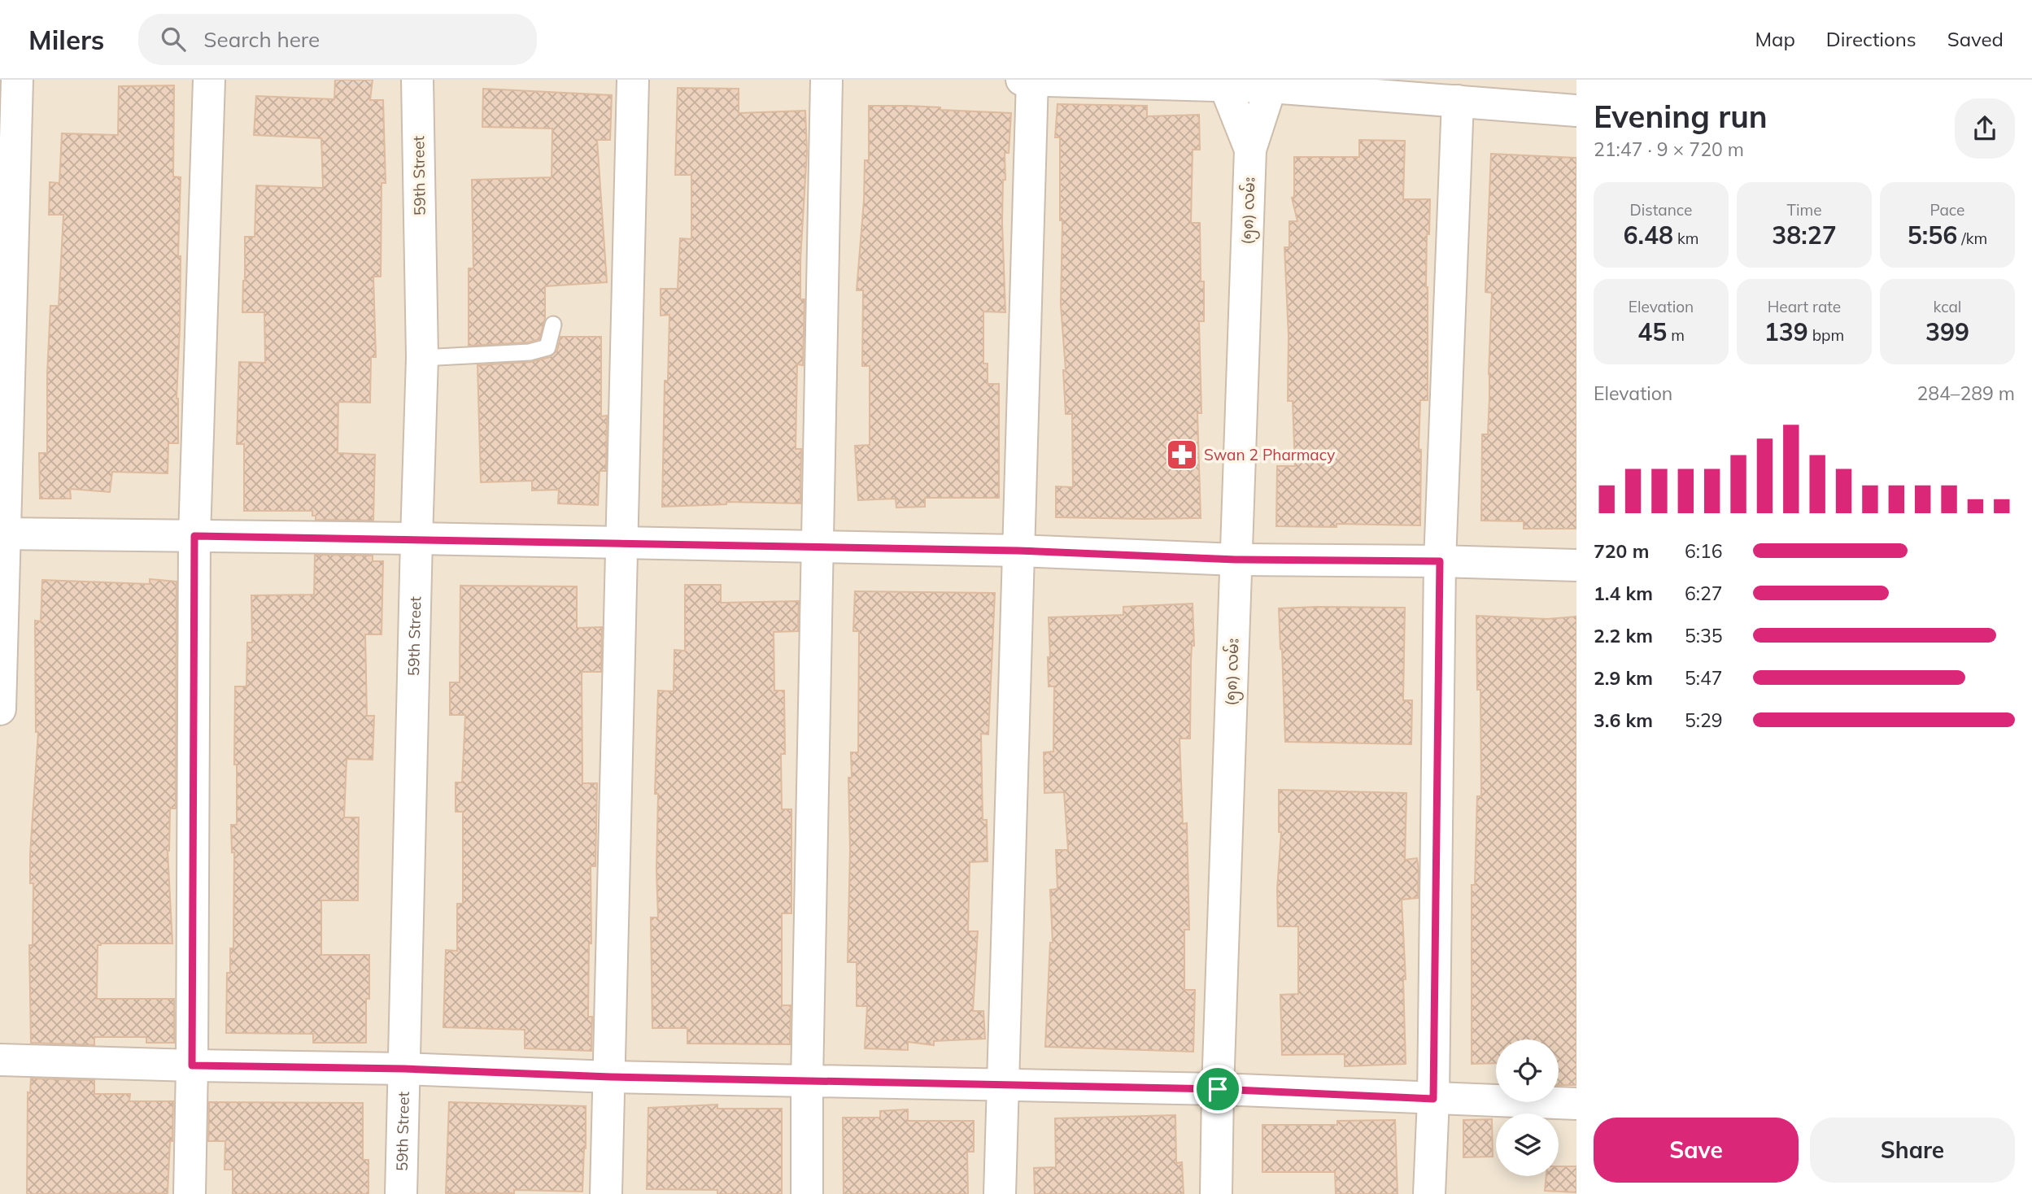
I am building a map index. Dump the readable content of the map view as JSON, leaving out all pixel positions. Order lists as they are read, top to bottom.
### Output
{
  "streets": {
    "street": ["59th Street", "(၅၈) လမ်း"]
  },
  "places": {
    "pharmacy": ["Swan 2 Pharmacy"]
  },
  "page": {
    "header": "Milers",
    "search": "Search here",
    "nav": ["Map", "Directions", "Saved"],
    "heading": ["Evening run", "21:47 · 9 × 720 m"],
    "stats": [
      ["Distance", "6.48 km"],
      ["Time", "38:27"],
      ["Pace", "5:56 /km"],
      ["Elevation", "45 m"],
      ["Heart rate", "139 bpm"],
      ["kcal", "399"]
    ],
    "chart": ["Elevation", "284–289 m"],
    "list": [
      {
        "name": "720 m",
        "note": "6:16"
      },
      {
        "name": "1.4 km",
        "note": "6:27"
      },
      {
        "name": "2.2 km",
        "note": "5:35"
      },
      {
        "name": "2.9 km",
        "note": "5:47"
      },
      {
        "name": "3.6 km",
        "note": "5:29"
      }
    ],
    "buttons": ["Save", "Share"]
  }
}
